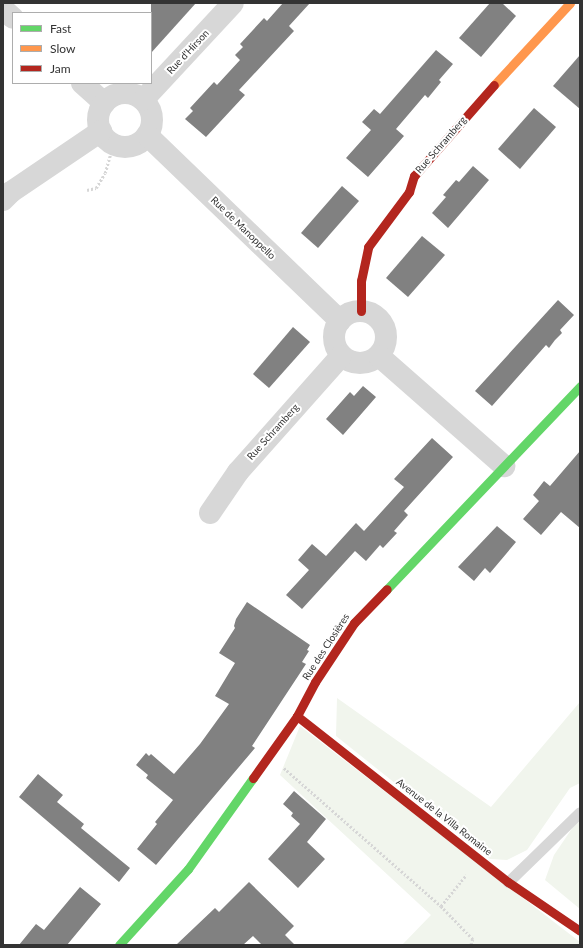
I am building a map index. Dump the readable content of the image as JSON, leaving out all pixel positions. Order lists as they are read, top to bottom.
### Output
{
  "streets": {
    "street": [
      "Rue d'Hirson",
      "Rue Schramberg",
      "Rue de Manoppello",
      "Rue des Closières",
      "Avenue de la Villa Romaine"
    ]
  },
  "crossings": [
    ["Rue d'Hirson", "Rue de Manoppello"],
    ["Rue Schramberg", "Rue de Manoppello"],
    ["Rue des Closières", "Avenue de la Villa Romaine"]
  ],
  "legend": ["Fast", "Slow", "Jam"]
}
